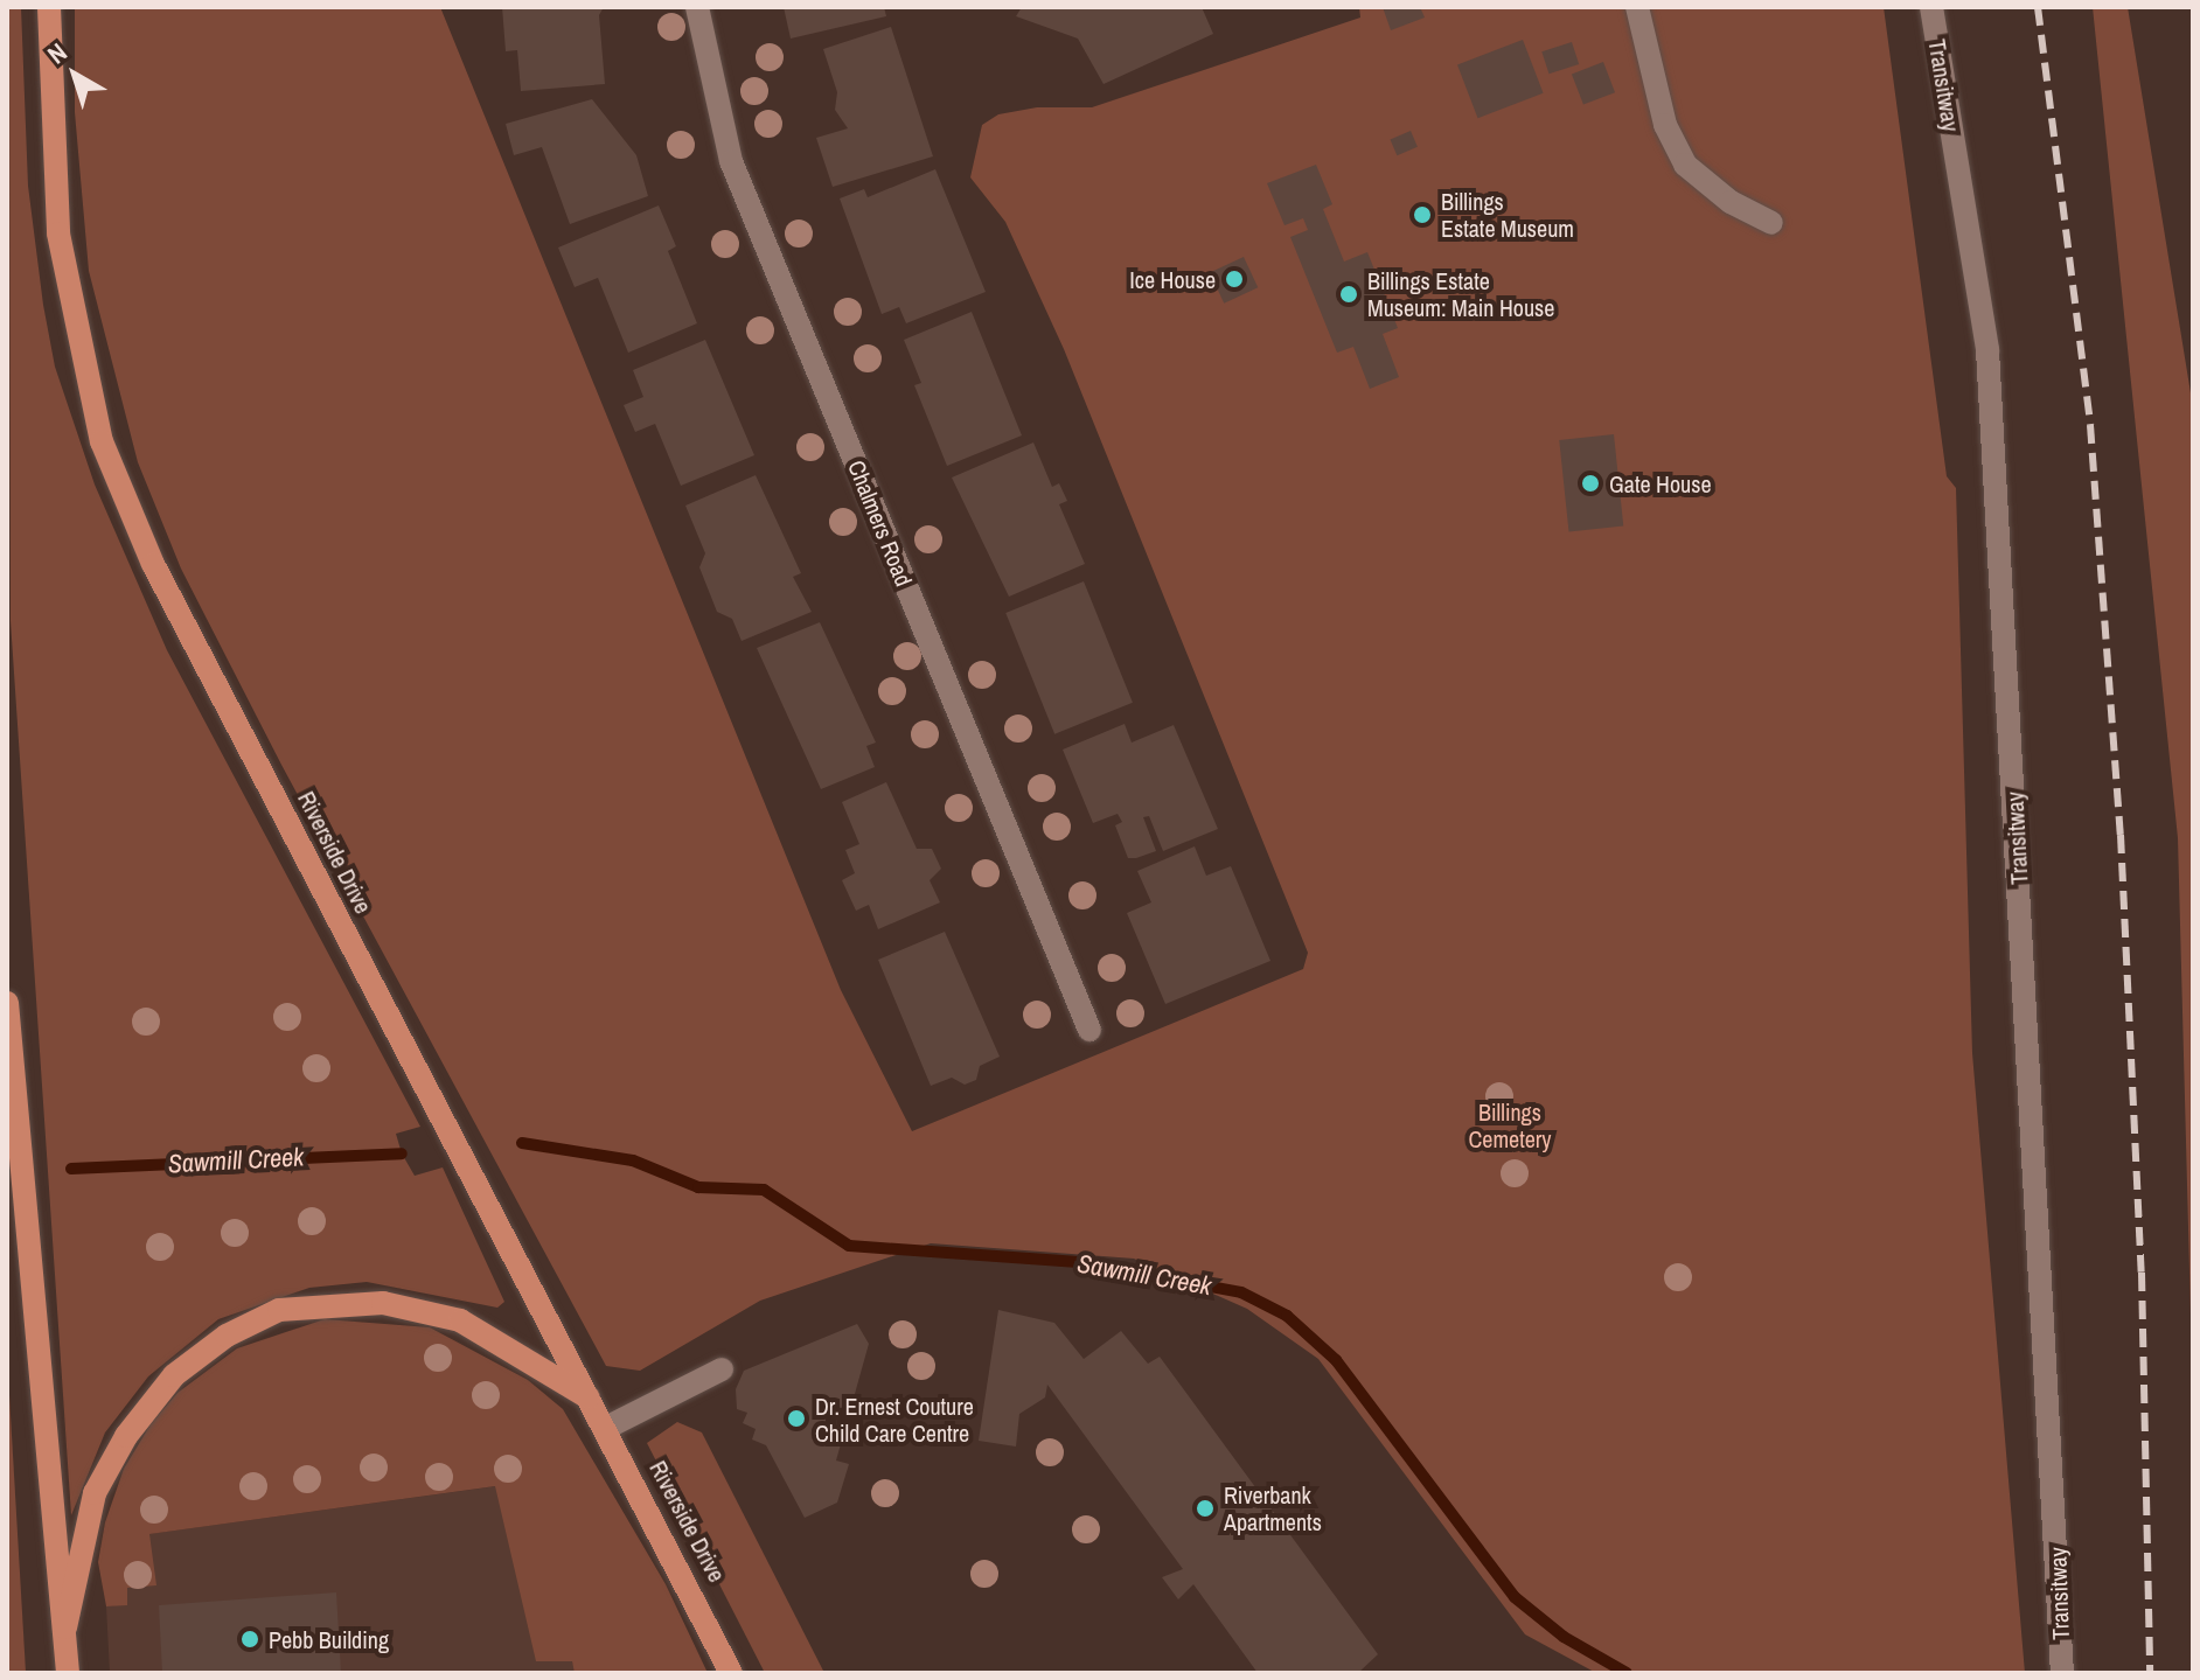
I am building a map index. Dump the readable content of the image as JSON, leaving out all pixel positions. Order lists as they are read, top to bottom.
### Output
{
  "streets": {
    "main road": ["Riverside Drive"],
    "street": ["Transitway", "Chalmers Road"]
  },
  "water": ["Sawmill Creek"],
  "parks": ["Billings Cemetery"],
  "places": [
    "Billings Estate Museum",
    "Ice House",
    "Billings Estate Museum: Main House",
    "Gate House",
    "Dr. Ernest Couture Child Care Centre",
    "Riverbank Apartments",
    "Pebb Building"
  ],
  "north": "top left"
}
